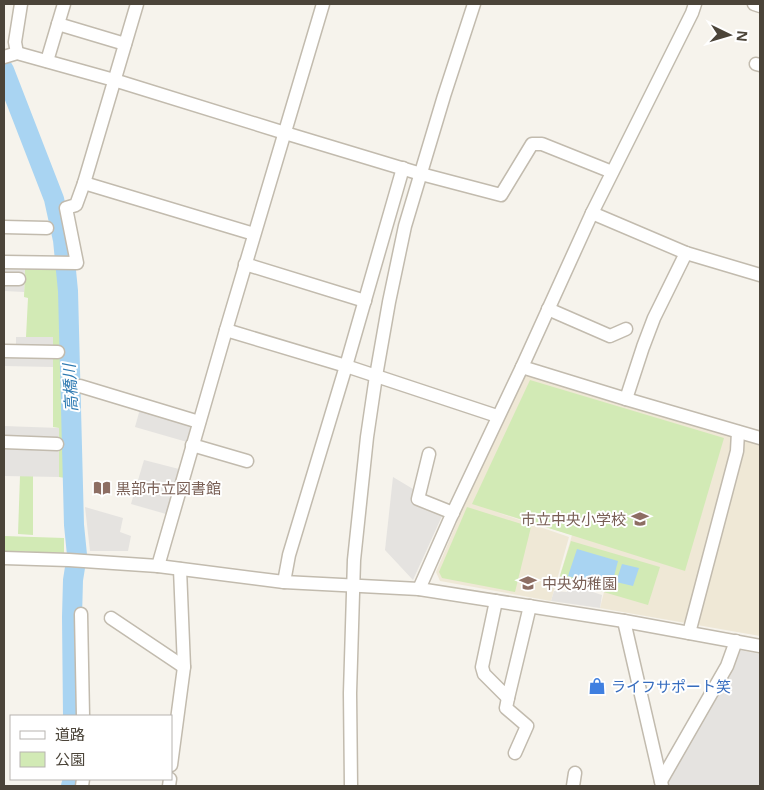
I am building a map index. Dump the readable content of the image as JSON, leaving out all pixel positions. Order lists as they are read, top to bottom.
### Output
{
  "water": ["高橋川"],
  "places": {
    "library": ["黒部市立図書館"],
    "school or university": ["市立中央小学校", "中央幼稚園"],
    "shop": ["ライフサポート笑"]
  },
  "legend": ["道路", "公園"],
  "north": "right"
}
